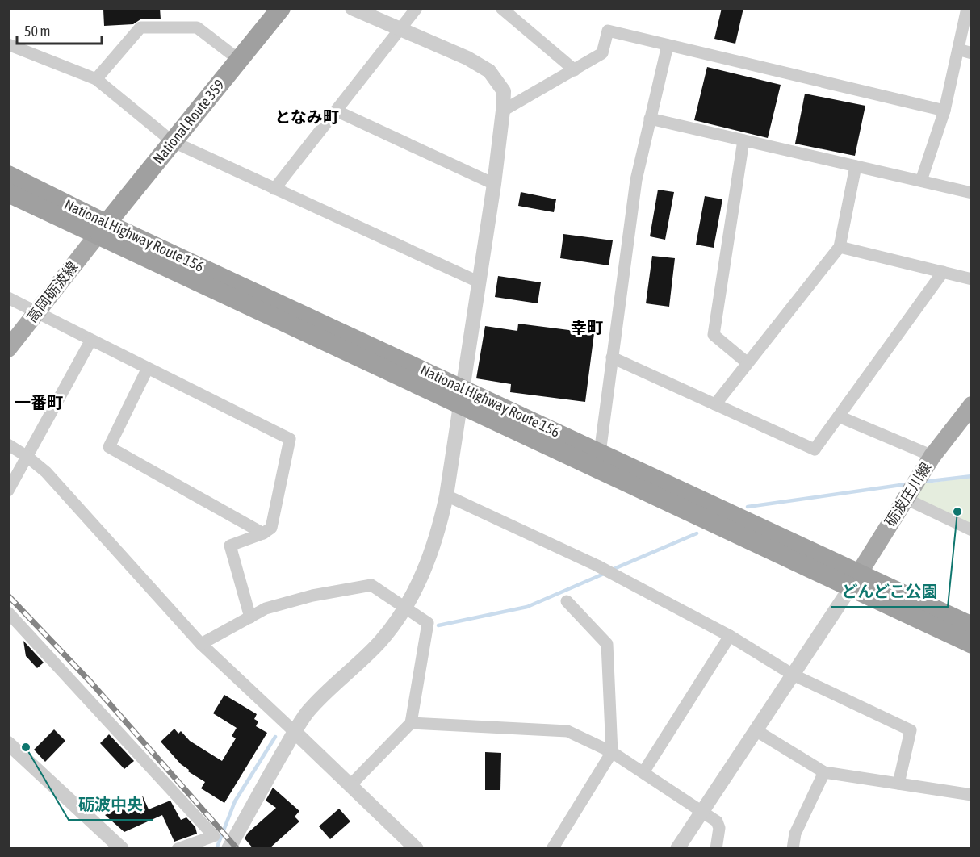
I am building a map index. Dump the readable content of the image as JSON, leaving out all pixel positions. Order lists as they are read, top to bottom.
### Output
{
  "streets": {
    "highway": ["National Route 359", "National Highway Route 156"],
    "main road": ["高岡砺波線", "砺波庄川線"]
  },
  "crossings": [
    ["National Route 359", "National Highway Route 156"],
    ["National Route 359", "高岡砺波線"],
    ["National Highway Route 156", "高岡砺波線"],
    ["National Highway Route 156", "砺波庄川線"]
  ],
  "districts": ["となみ町", "幸町", "一番町"],
  "places": ["どんどこ公園", "砺波中央"],
  "scale_bar": "50 m"
}
